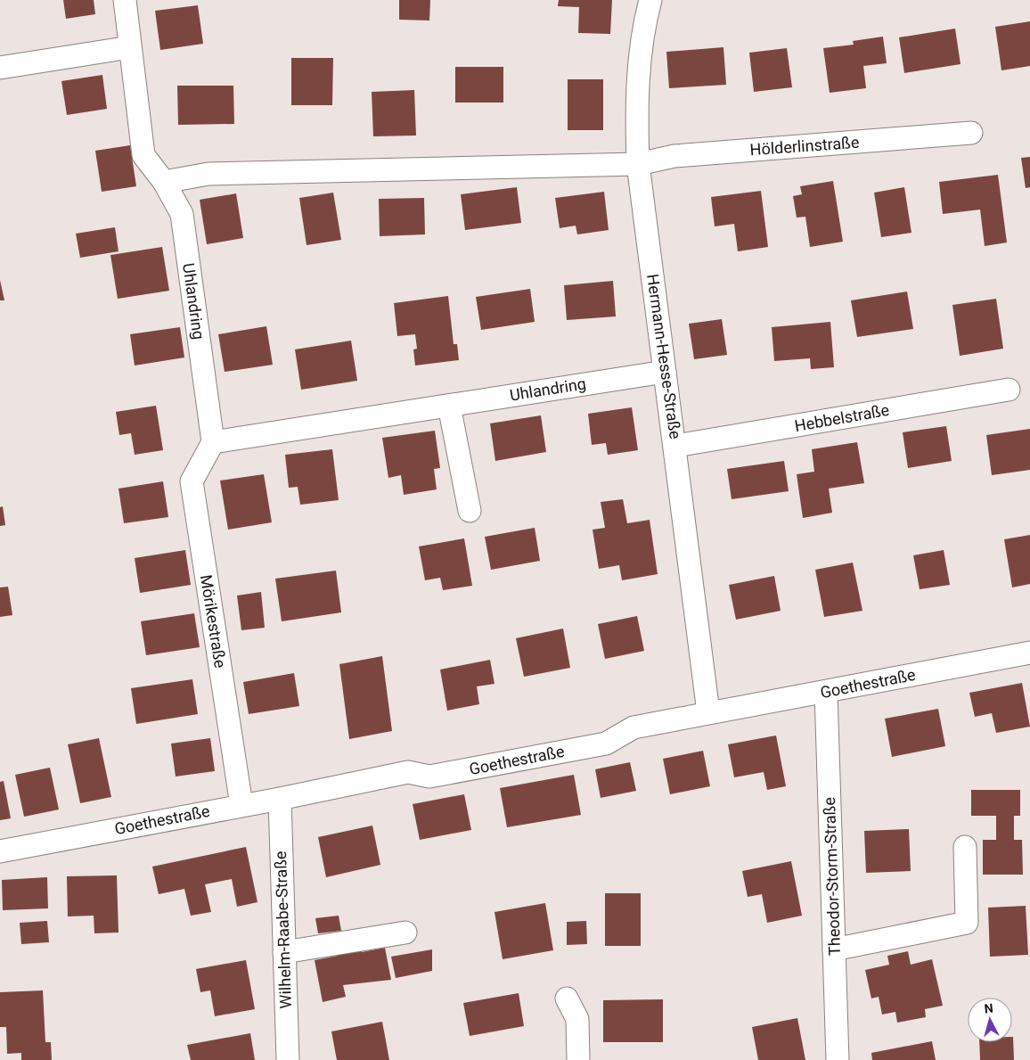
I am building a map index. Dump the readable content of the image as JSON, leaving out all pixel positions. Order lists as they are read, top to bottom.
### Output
{
  "streets": {
    "street": [
      "Hölderlinstraße",
      "Uhlandring",
      "Hermann-Hesse-Straße",
      "Hebbelstraße",
      "Mörikestraße",
      "Goethestraße",
      "Theodor-Storm-Straße",
      "Wilhelm-Raabe-Straße"
    ]
  },
  "crossings": [
    ["Hölderlinstraße", "Hermann-Hesse-Straße"],
    ["Uhlandring", "Hermann-Hesse-Straße"],
    ["Uhlandring", "Mörikestraße"],
    ["Hermann-Hesse-Straße", "Hebbelstraße"],
    ["Hermann-Hesse-Straße", "Goethestraße"],
    ["Mörikestraße", "Goethestraße"],
    ["Goethestraße", "Theodor-Storm-Straße"],
    ["Goethestraße", "Wilhelm-Raabe-Straße"]
  ],
  "north": "top"
}
